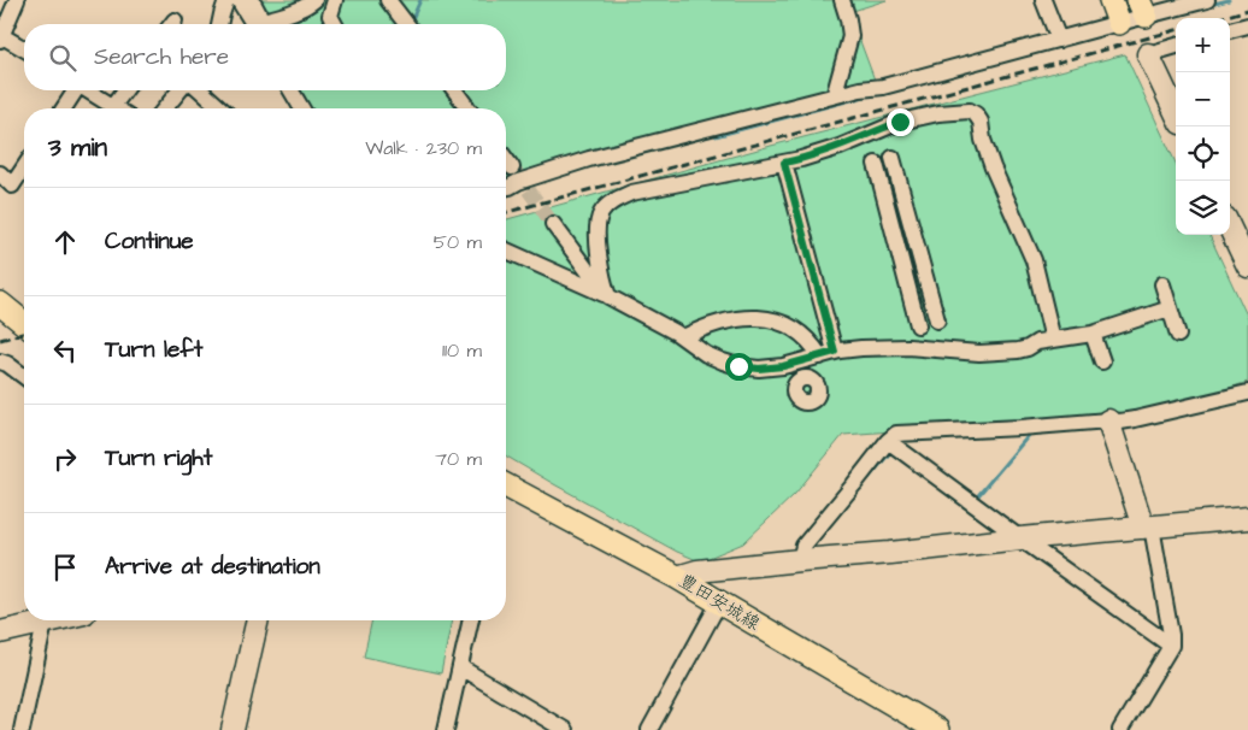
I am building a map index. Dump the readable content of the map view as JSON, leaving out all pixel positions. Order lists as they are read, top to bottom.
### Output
{
  "streets": {
    "main road": ["豊田安城線"]
  },
  "page": {
    "map_buttons": ["+", "−"],
    "search": "Search here",
    "heading": ["3 min", "Walk · 230 m"],
    "list": [
      ["Continue", "50 m"],
      ["Turn left", "110 m"],
      ["Turn right", "70 m"],
      "Arrive at destination"
    ]
  }
}
